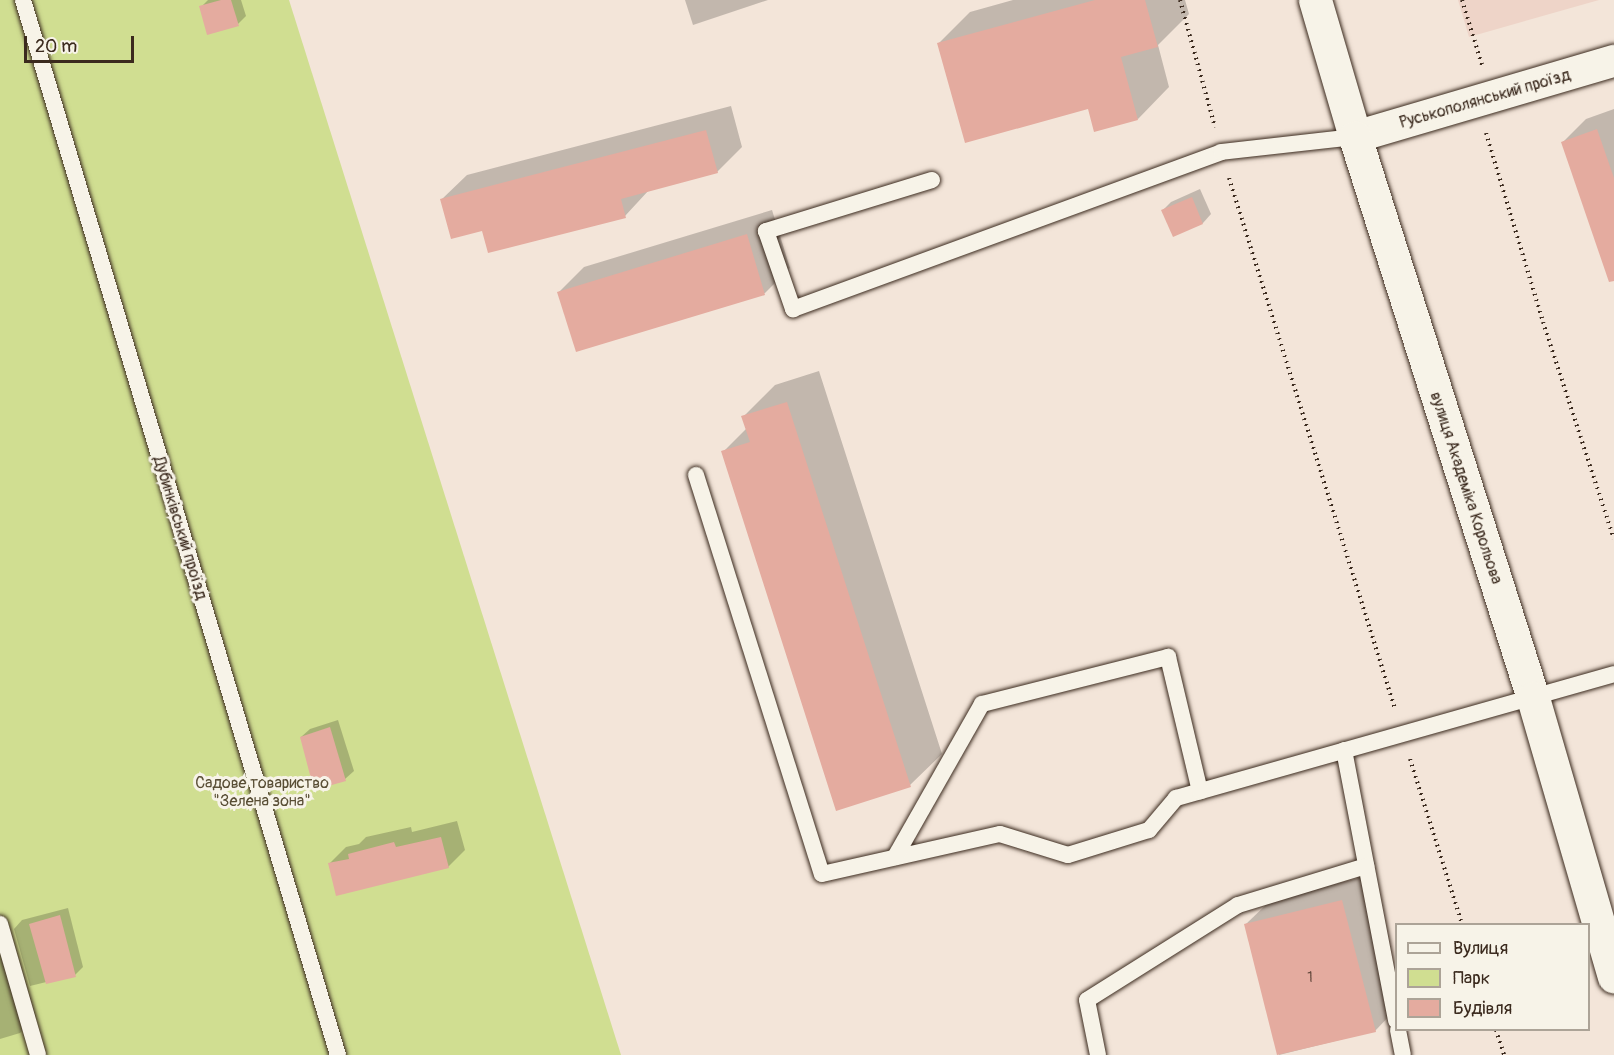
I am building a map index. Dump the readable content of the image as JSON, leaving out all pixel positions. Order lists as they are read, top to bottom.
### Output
{
  "streets": {
    "street": ["Руськополянський проїзд", "вулиця Академіка Корольова"],
    "lane": ["Дубинківський проїзд"]
  },
  "crossings": [
    ["Руськополянський проїзд", "вулиця Академіка Корольова"]
  ],
  "parks": ["Садове товариство \"Зелена зона\""],
  "house_numbers": ["1"],
  "legend": ["Вулиця", "Парк", "Будівля"],
  "scale_bar": "20 m"
}
